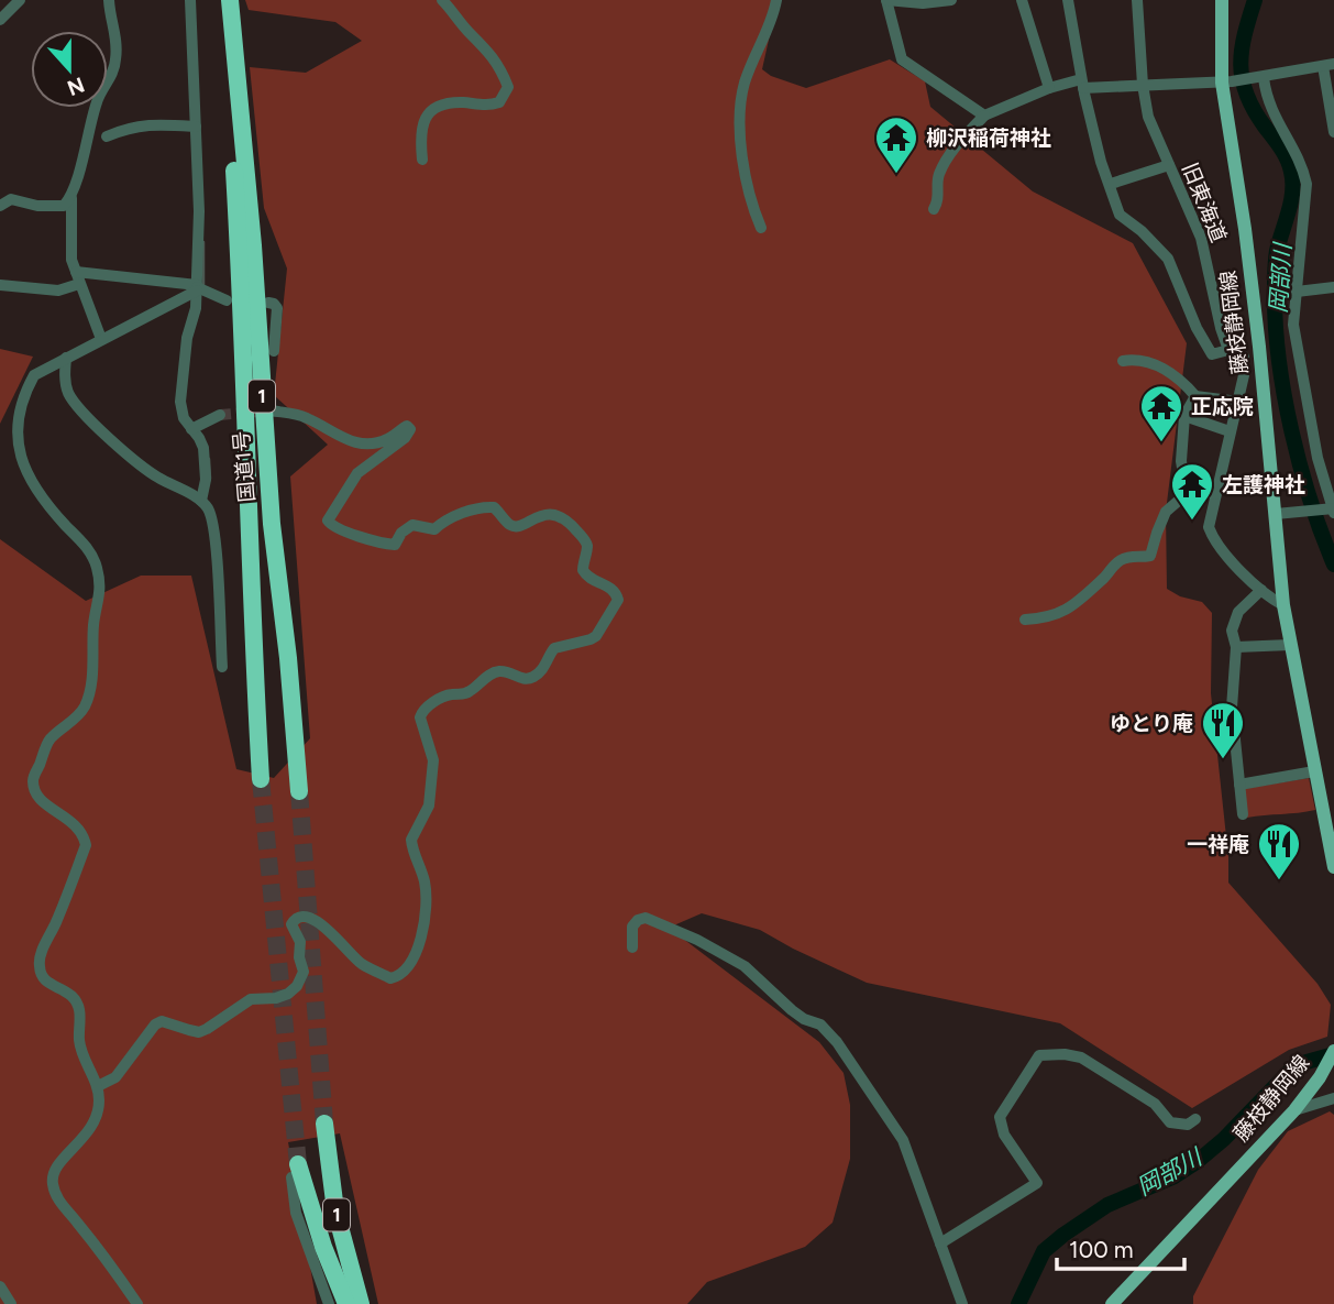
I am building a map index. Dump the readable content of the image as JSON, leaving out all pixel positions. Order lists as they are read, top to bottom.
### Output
{
  "streets": {
    "highway": ["1", "国道1号"],
    "main road": ["藤枝静岡線"],
    "street": ["旧東海道"]
  },
  "water": ["岡部川"],
  "places": {
    "temple": ["柳沢稲荷神社", "正応院", "左護神社"],
    "restaurant": ["ゆとり庵", "一祥庵"]
  },
  "scale_bar": "100 m",
  "north": "bottom"
}
